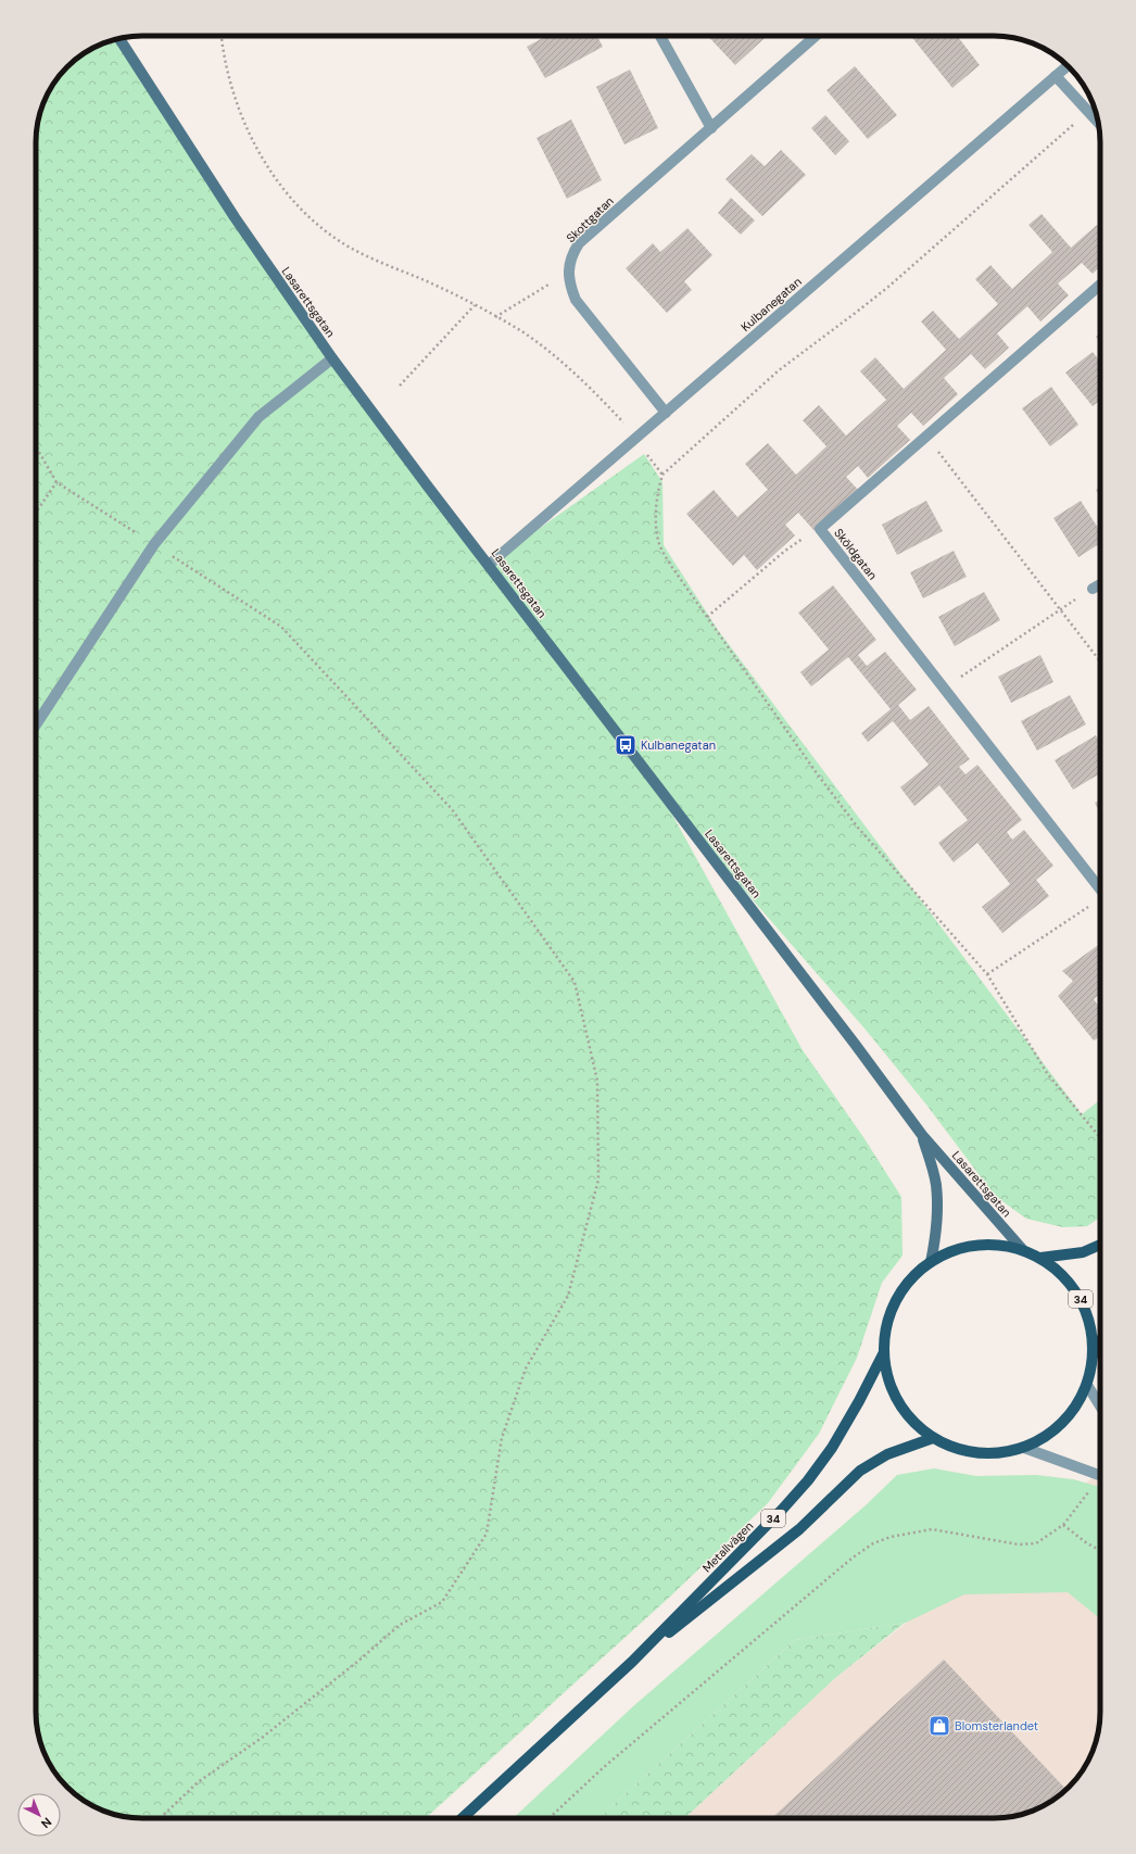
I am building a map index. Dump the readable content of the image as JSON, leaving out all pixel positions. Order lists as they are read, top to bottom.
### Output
{
  "streets": {
    "main road": ["34", "Metallvägen"],
    "street": [
      "Skottgatan",
      "Lasarettsgatan",
      "Kulbanegatan",
      "Sköldgatan"
    ]
  },
  "crossings": [
    ["Skottgatan", "Kulbanegatan"],
    ["Lasarettsgatan", "Kulbanegatan"],
    ["Lasarettsgatan", "34"],
    ["34", "Metallvägen"]
  ],
  "places": {
    "bus stop": ["Kulbanegatan"],
    "shop": ["Blomsterlandet"]
  },
  "north": "bottom right"
}
